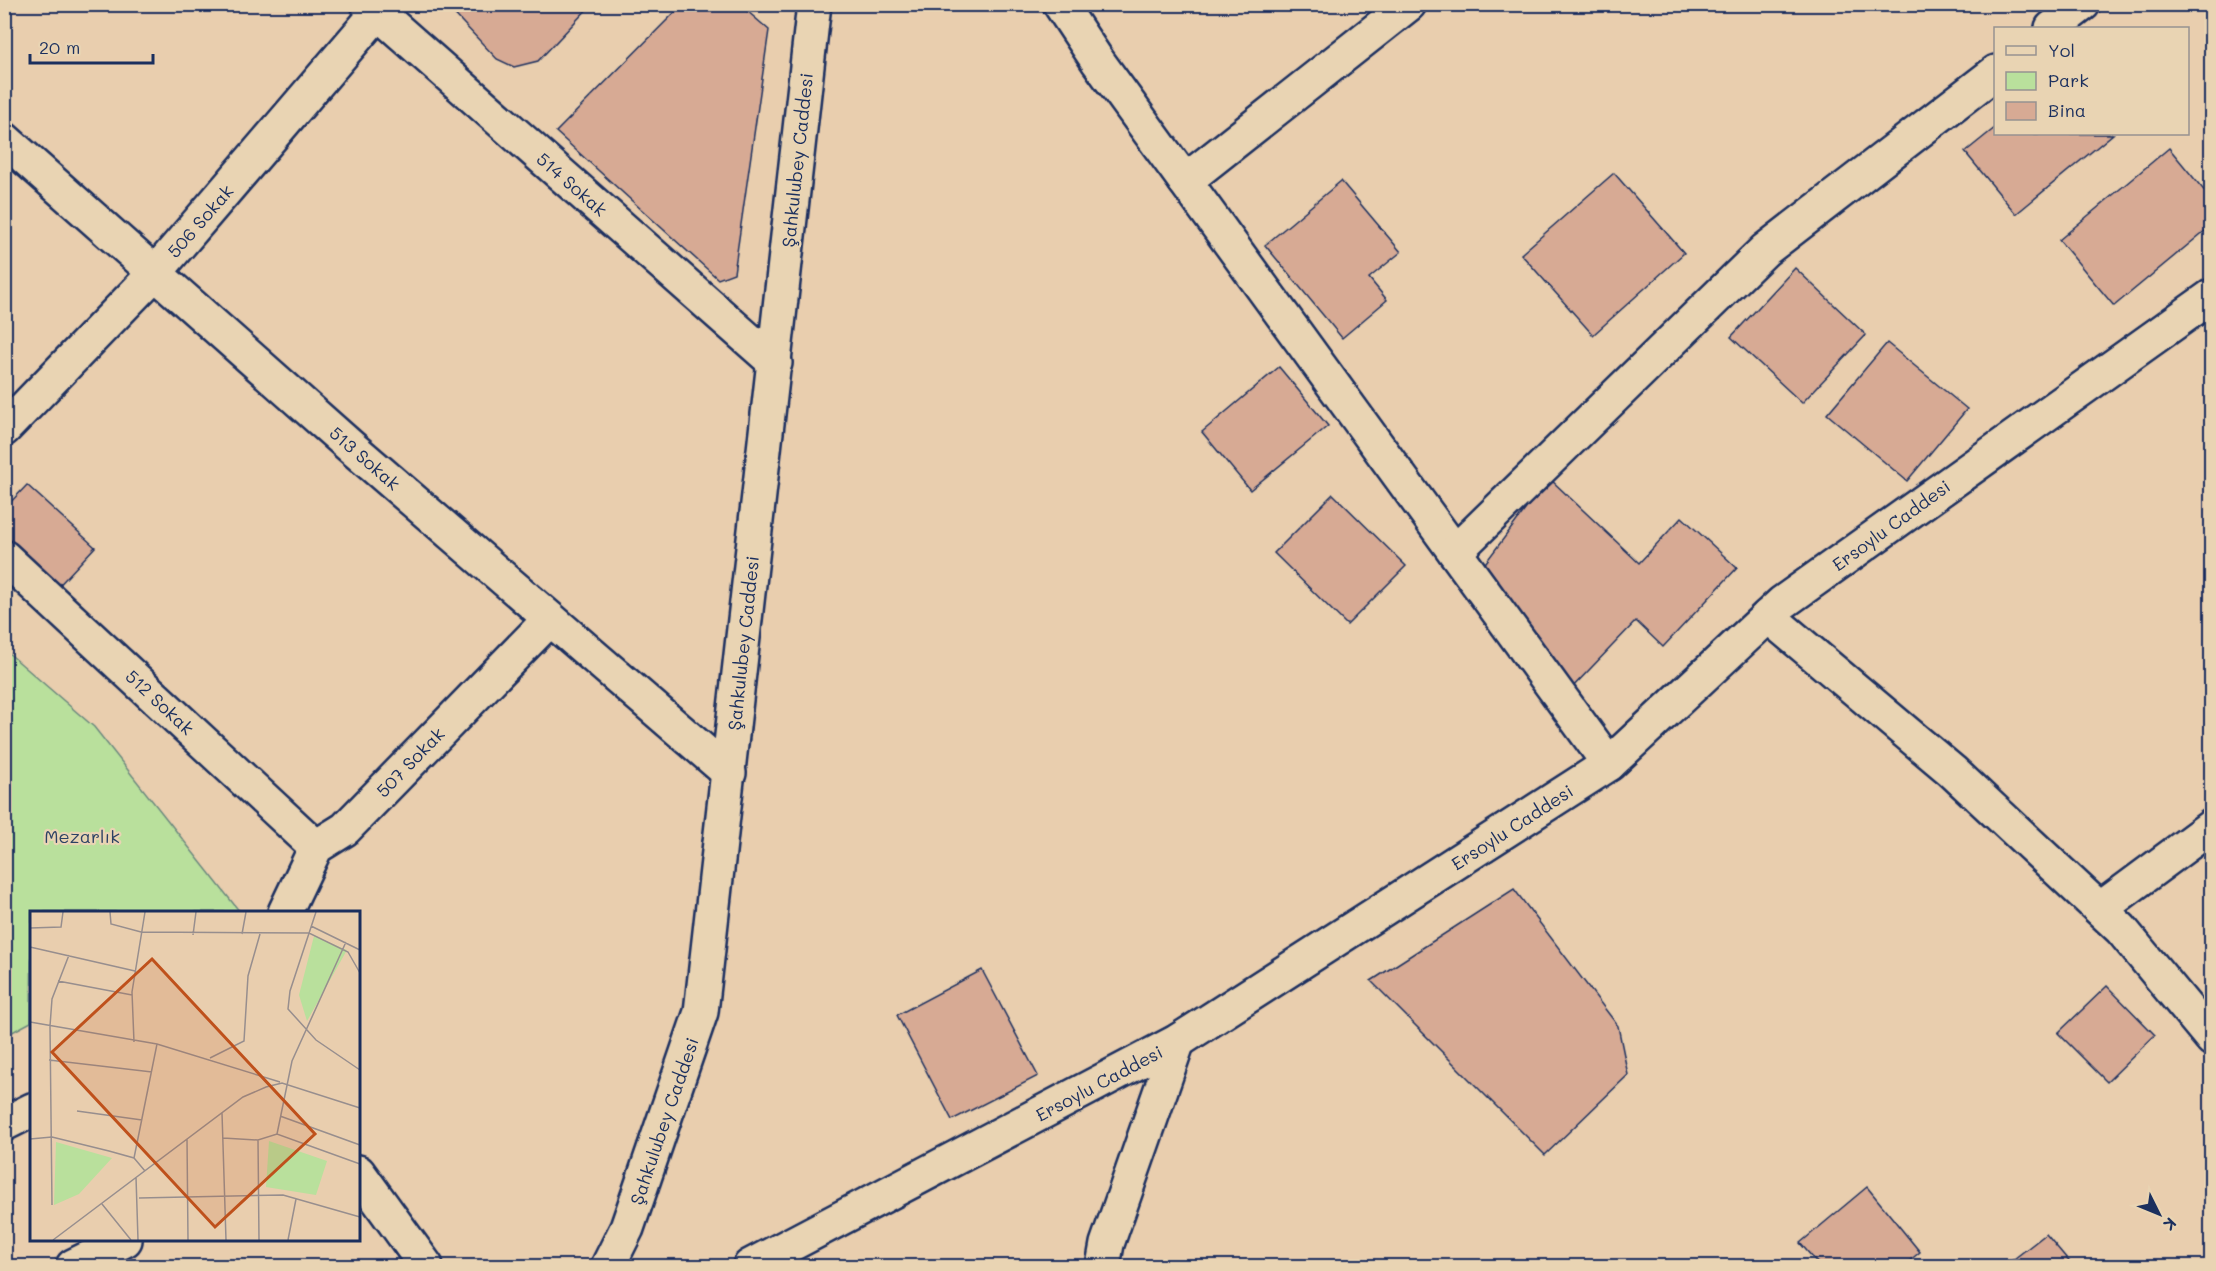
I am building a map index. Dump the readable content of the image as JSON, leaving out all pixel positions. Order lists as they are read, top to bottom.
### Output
{
  "streets": {
    "street": [
      "Şahkulubey Caddesi",
      "514 Sokak",
      "506 Sokak",
      "513 Sokak",
      "Ersoylu Caddesi",
      "512 Sokak",
      "507 Sokak"
    ]
  },
  "crossings": [
    ["Şahkulubey Caddesi", "514 Sokak"],
    ["Şahkulubey Caddesi", "513 Sokak"],
    ["514 Sokak", "506 Sokak"],
    ["506 Sokak", "513 Sokak"],
    ["513 Sokak", "507 Sokak"],
    ["512 Sokak", "507 Sokak"]
  ],
  "parks": ["Mezarlık"],
  "legend": ["Yol", "Park", "Bina"],
  "scale_bar": "20 m",
  "north": "bottom right"
}
